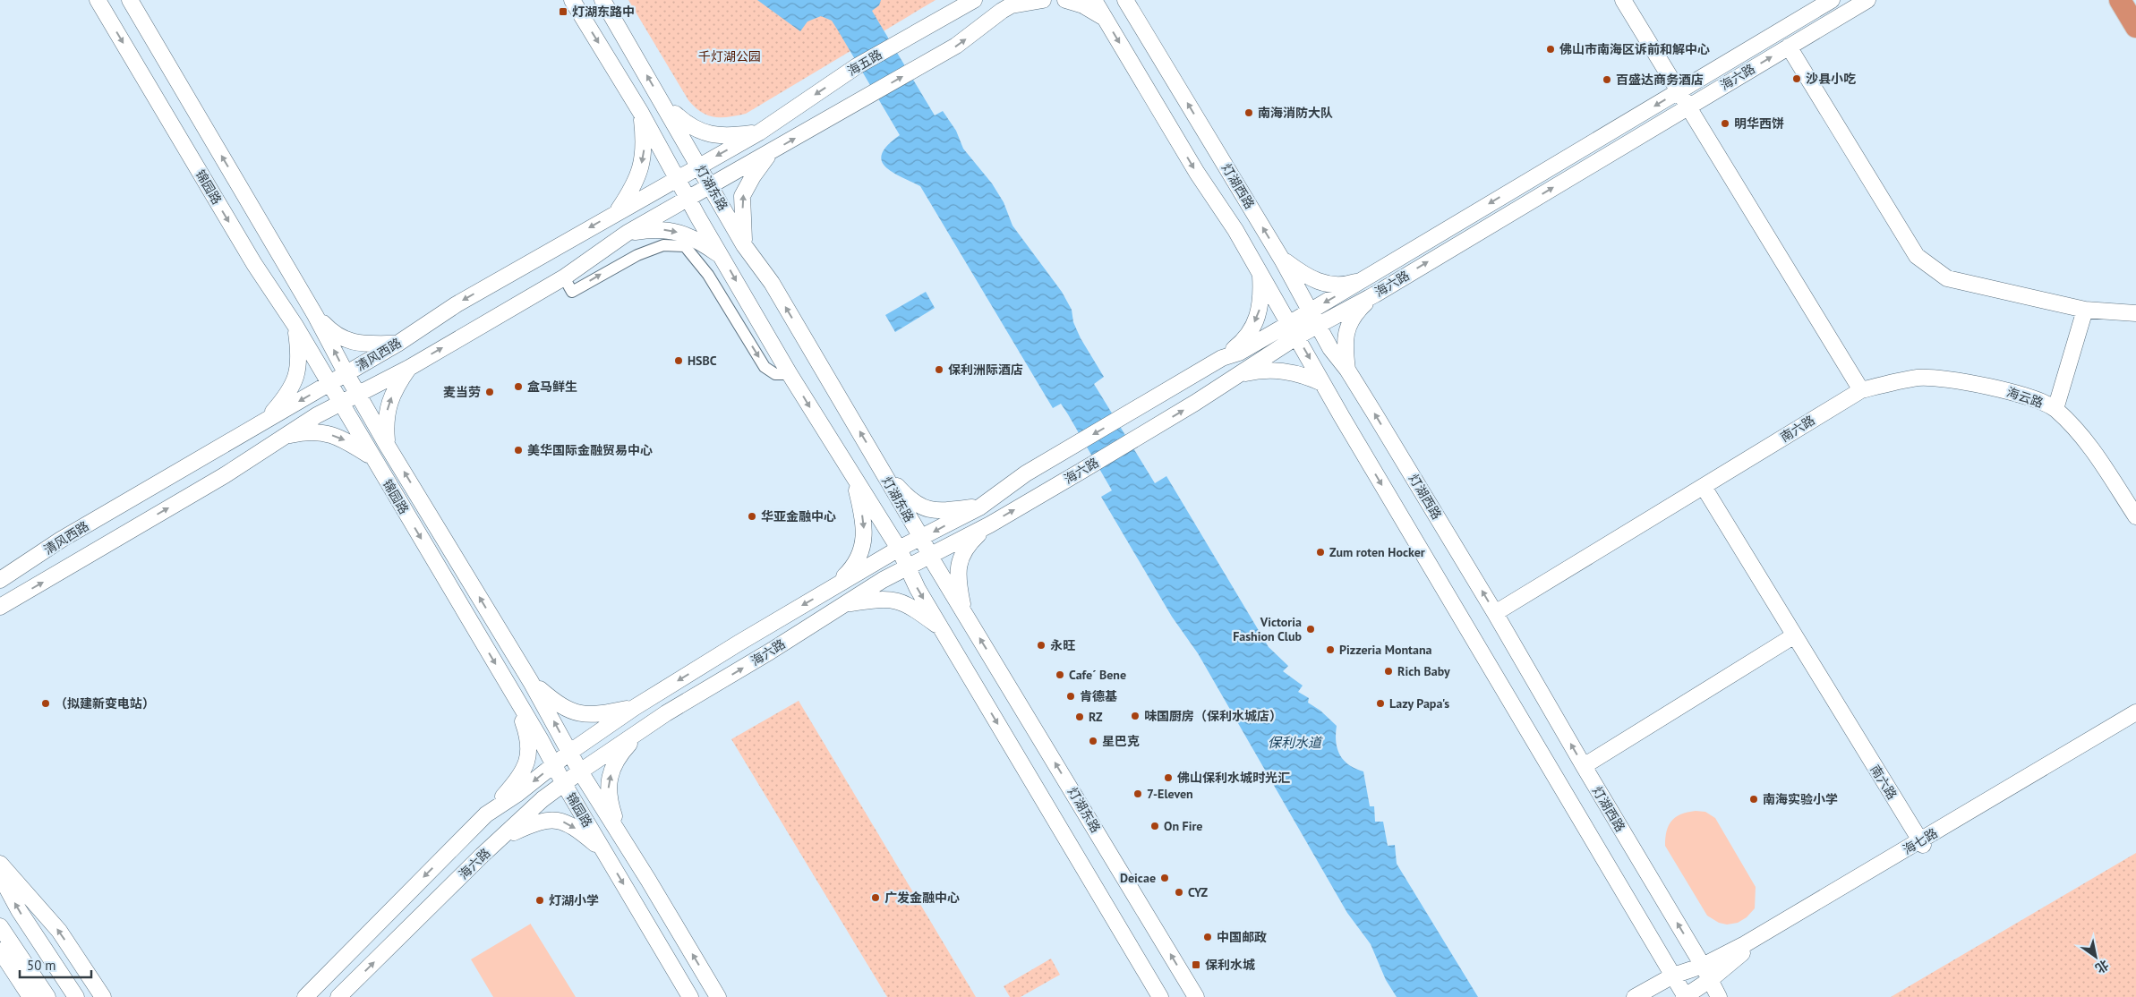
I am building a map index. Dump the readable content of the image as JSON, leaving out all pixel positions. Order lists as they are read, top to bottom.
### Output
{
  "streets": {
    "main road": [
      "海五路",
      "海六路",
      "灯湖西路",
      "锦园路",
      "灯湖东路",
      "清风西路",
      "海云路",
      "南六路",
      "海七路"
    ]
  },
  "crossings": [
    ["海五路", "清风西路"],
    ["海六路", "灯湖西路"],
    ["海六路", "锦园路"],
    ["海六路", "灯湖东路"],
    ["灯湖西路", "海七路"],
    ["锦园路", "清风西路"],
    ["灯湖东路", "清风西路"],
    ["海云路", "南六路"],
    ["南六路", "海七路"]
  ],
  "one_way": ["海五路"],
  "water": ["保利水道"],
  "parks": ["千灯湖公园"],
  "places": {
    "transit": ["灯湖东路中", "保利水城"],
    "other": [
      "佛山市南海区诉前和解中心",
      "沙县小吃",
      "百盛达商务酒店",
      "南海消防大队",
      "明华西饼",
      "HSBC",
      "保利洲际酒店",
      "盒马鲜生",
      "麦当劳",
      "美华国际金融贸易中心",
      "华亚金融中心",
      "Zum roten Hocker",
      "Victoria Fashion Club",
      "永旺",
      "Pizzeria Montana",
      "Rich Baby",
      "Cafe´ Bene",
      "肯德基",
      "（拟建新变电站）",
      "Lazy Papa's",
      "味国厨房（保利水城店）",
      "RZ",
      "星巴克",
      "佛山保利水城时光汇",
      "7-Eleven",
      "南海实验小学",
      "On Fire",
      "Deicae",
      "CYZ",
      "广发金融中心",
      "灯湖小学",
      "中国邮政"
    ]
  },
  "scale_bar": "50 m",
  "north": "bottom right"
}
